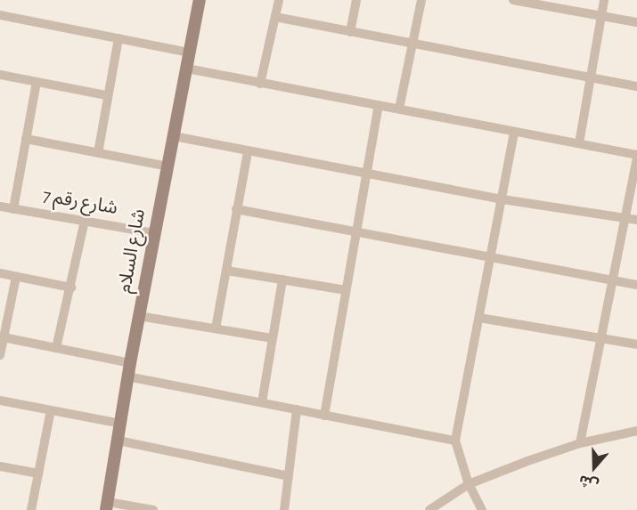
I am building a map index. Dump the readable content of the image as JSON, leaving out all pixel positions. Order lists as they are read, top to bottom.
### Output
{
  "streets": {
    "street": ["شارع رقم 7", "شارع السلام"]
  },
  "crossings": [
    ["شارع رقم 7", "شارع السلام"]
  ],
  "north": "bottom"
}
